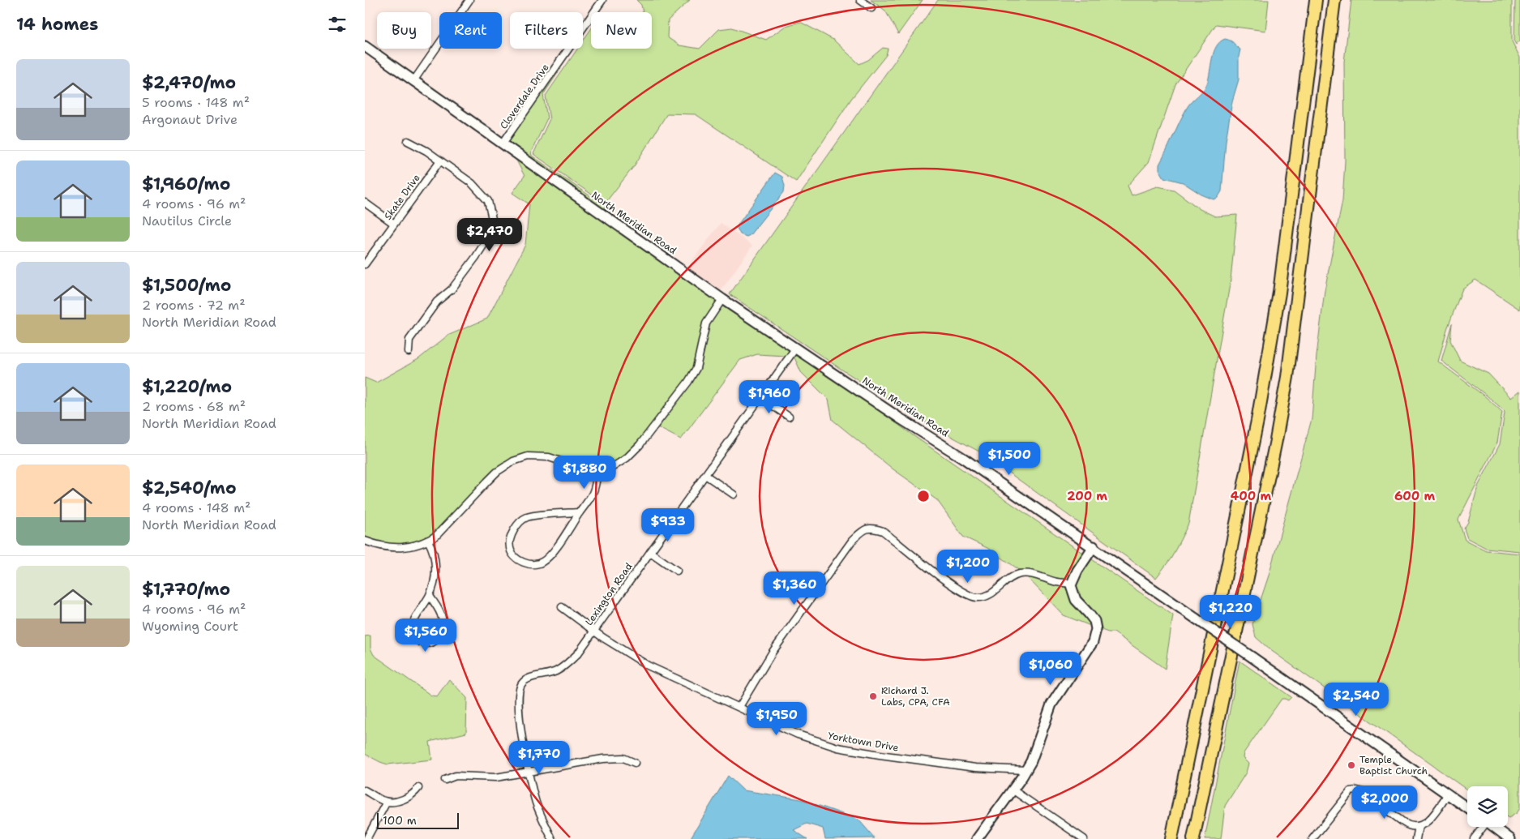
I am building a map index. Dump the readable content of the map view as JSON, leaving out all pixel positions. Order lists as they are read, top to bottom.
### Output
{
  "streets": {
    "main road": ["North Meridian Road"],
    "street": [
      "Cloverdale Drive",
      "Skate Drive",
      "Lexington Road",
      "Yorktown Drive"
    ]
  },
  "crossings": [
    ["Cloverdale Drive", "North Meridian Road"],
    ["North Meridian Road", "Lexington Road"],
    ["Lexington Road", "Yorktown Drive"]
  ],
  "places": ["Richard J. Labs, CPA, CFA", "Temple Baptist Church"],
  "scale_bar": "100 m",
  "page": {
    "heading": "14 homes",
    "chip": [
      "Buy",
      "Rent",
      "Filters",
      "New"
    ],
    "list": [
      {
        "name": "$2,470/mo",
        "note": "5 rooms · 148 m² · Argonaut Drive"
      },
      {
        "name": "$1,960/mo",
        "note": "4 rooms · 96 m² · Nautilus Circle"
      },
      {
        "name": "$1,500/mo",
        "note": "2 rooms · 72 m² · North Meridian Road"
      },
      {
        "name": "$1,220/mo",
        "note": "2 rooms · 68 m² · North Meridian Road"
      },
      {
        "name": "$2,540/mo",
        "note": "4 rooms · 148 m² · North Meridian Road"
      },
      {
        "name": "$1,770/mo",
        "note": "4 rooms · 96 m² · Wyoming Court"
      }
    ],
    "price": [
      "$2,470",
      "$1,960",
      "$1,500",
      "$1,880",
      "$933",
      "$1,200",
      "$1,360",
      "$1,220",
      "$1,560",
      "$1,060",
      "$2,540",
      "$1,950",
      "$1,770",
      "$2,000"
    ],
    "scale": "100 m"
  },
  "rings": ["200 m", "400 m", "600 m"]
}
